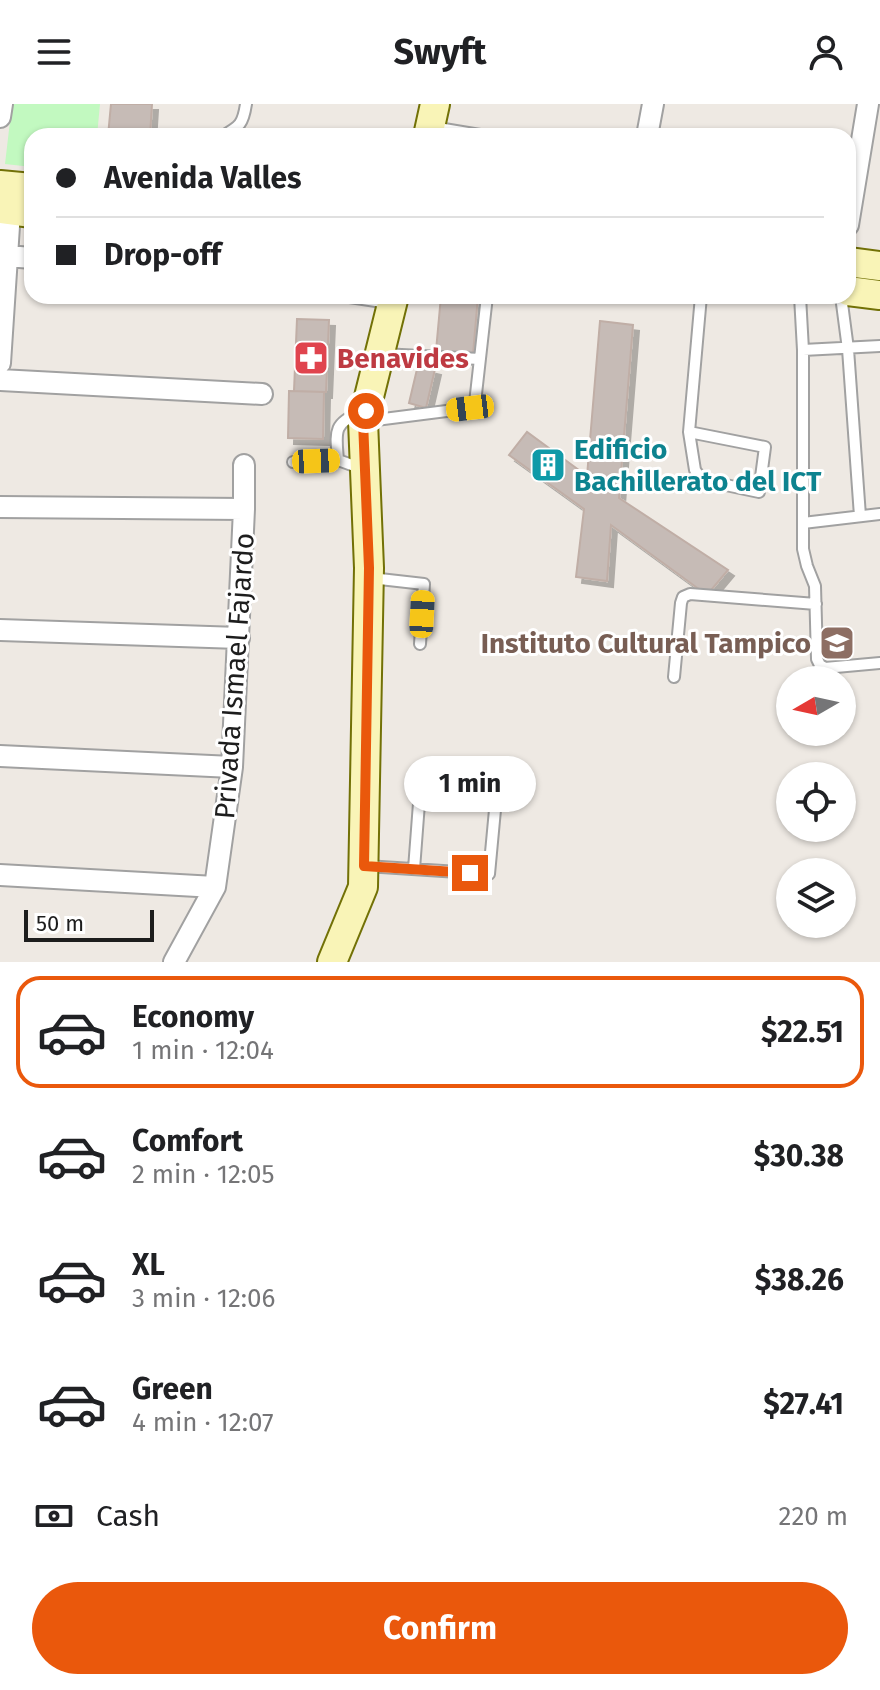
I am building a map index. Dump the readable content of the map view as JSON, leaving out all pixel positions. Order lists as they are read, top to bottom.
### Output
{
  "streets": {
    "street": ["Privada Ismael Fajardo"]
  },
  "places": {
    "pharmacy": ["Benavides"],
    "building": ["Edificio Bachillerato del ICT"],
    "school or university": ["Instituto Cultural Tampico"]
  },
  "scale_bar": "50 m",
  "north": "left",
  "page": {
    "header": "Swyft",
    "banner": ["Avenida Valles", "Drop-off"],
    "bubble": "1 min",
    "scale": "50 m",
    "list": [
      {
        "name": "Economy",
        "note": "1 min · 12:04",
        "value": "$22.51"
      },
      {
        "name": "Comfort",
        "note": "2 min · 12:05",
        "value": "$30.38"
      },
      {
        "name": "XL",
        "note": "3 min · 12:06",
        "value": "$38.26"
      },
      {
        "name": "Green",
        "note": "4 min · 12:07",
        "value": "$27.41"
      }
    ],
    "pay": ["Cash", "220 m"],
    "buttons": "Confirm"
  }
}
